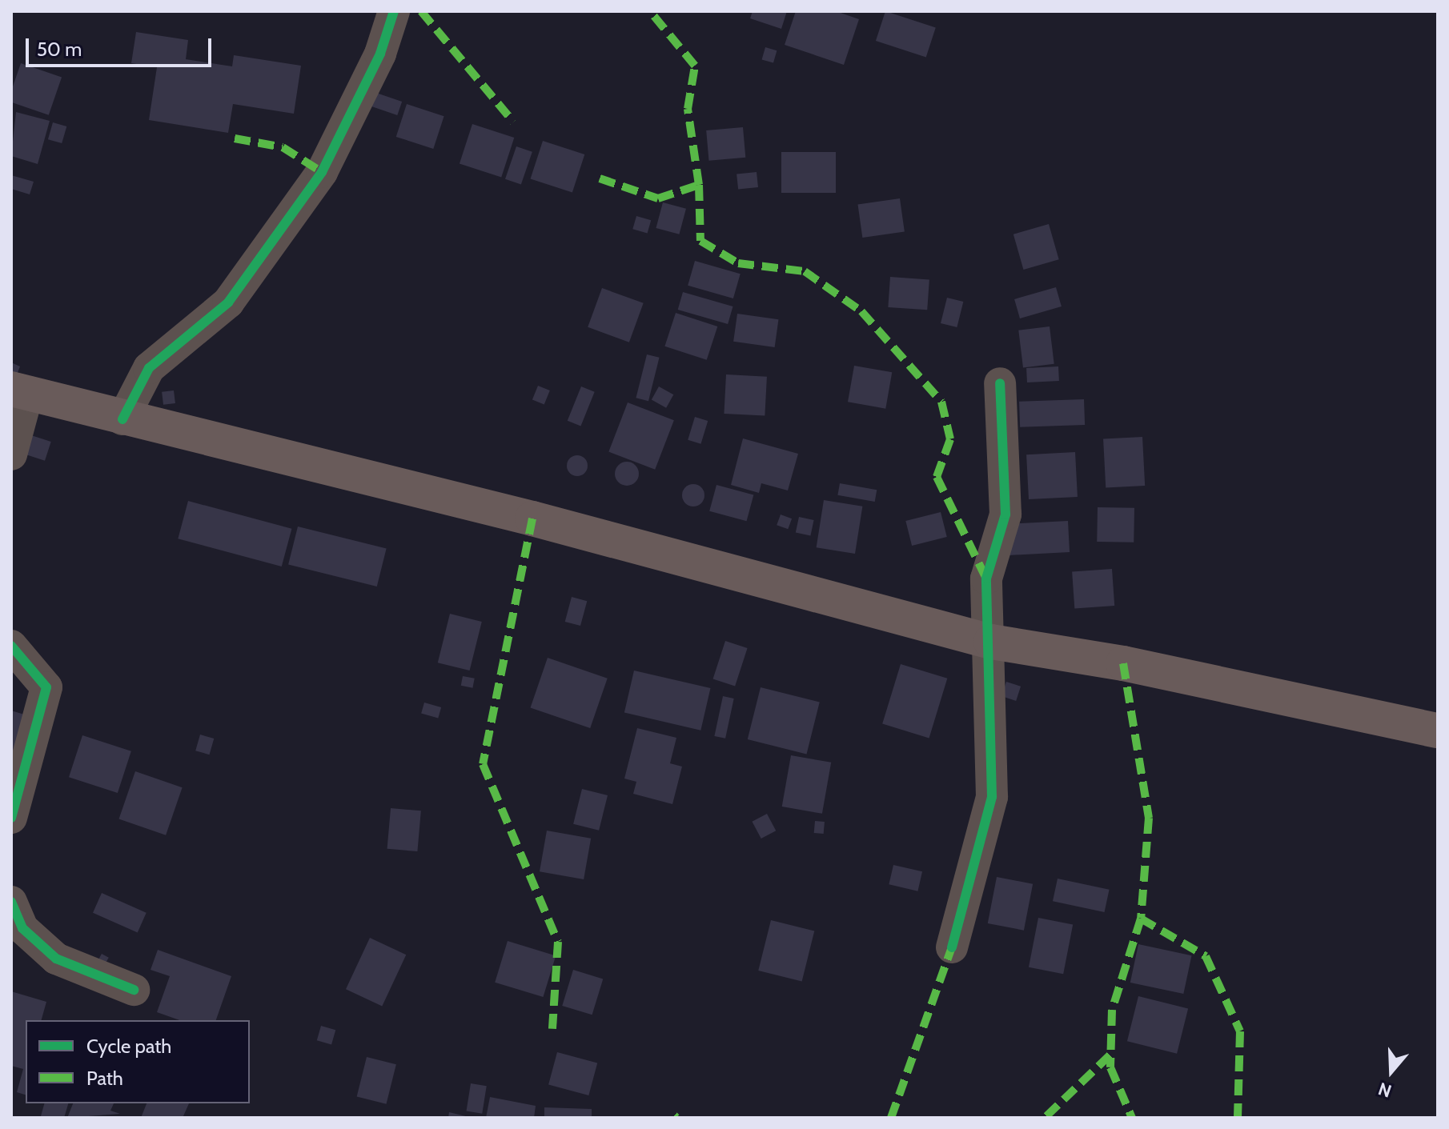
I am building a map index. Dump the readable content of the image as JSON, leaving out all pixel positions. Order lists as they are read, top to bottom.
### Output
{
  "legend": ["Cycle path", "Path"],
  "scale_bar": "50 m",
  "north": "bottom"
}
